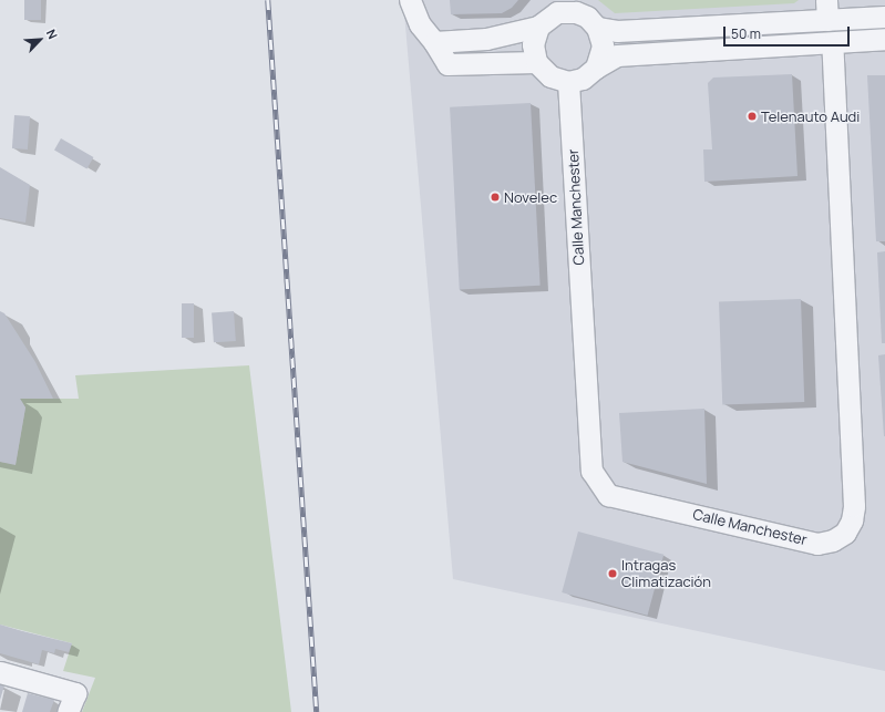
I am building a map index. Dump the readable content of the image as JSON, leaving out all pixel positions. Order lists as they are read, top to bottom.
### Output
{
  "streets": {
    "street": ["Calle Manchester"]
  },
  "places": ["Telenauto Audi", "Novelec", "Intragas Climatización"],
  "scale_bar": "50 m",
  "north": "top right"
}
